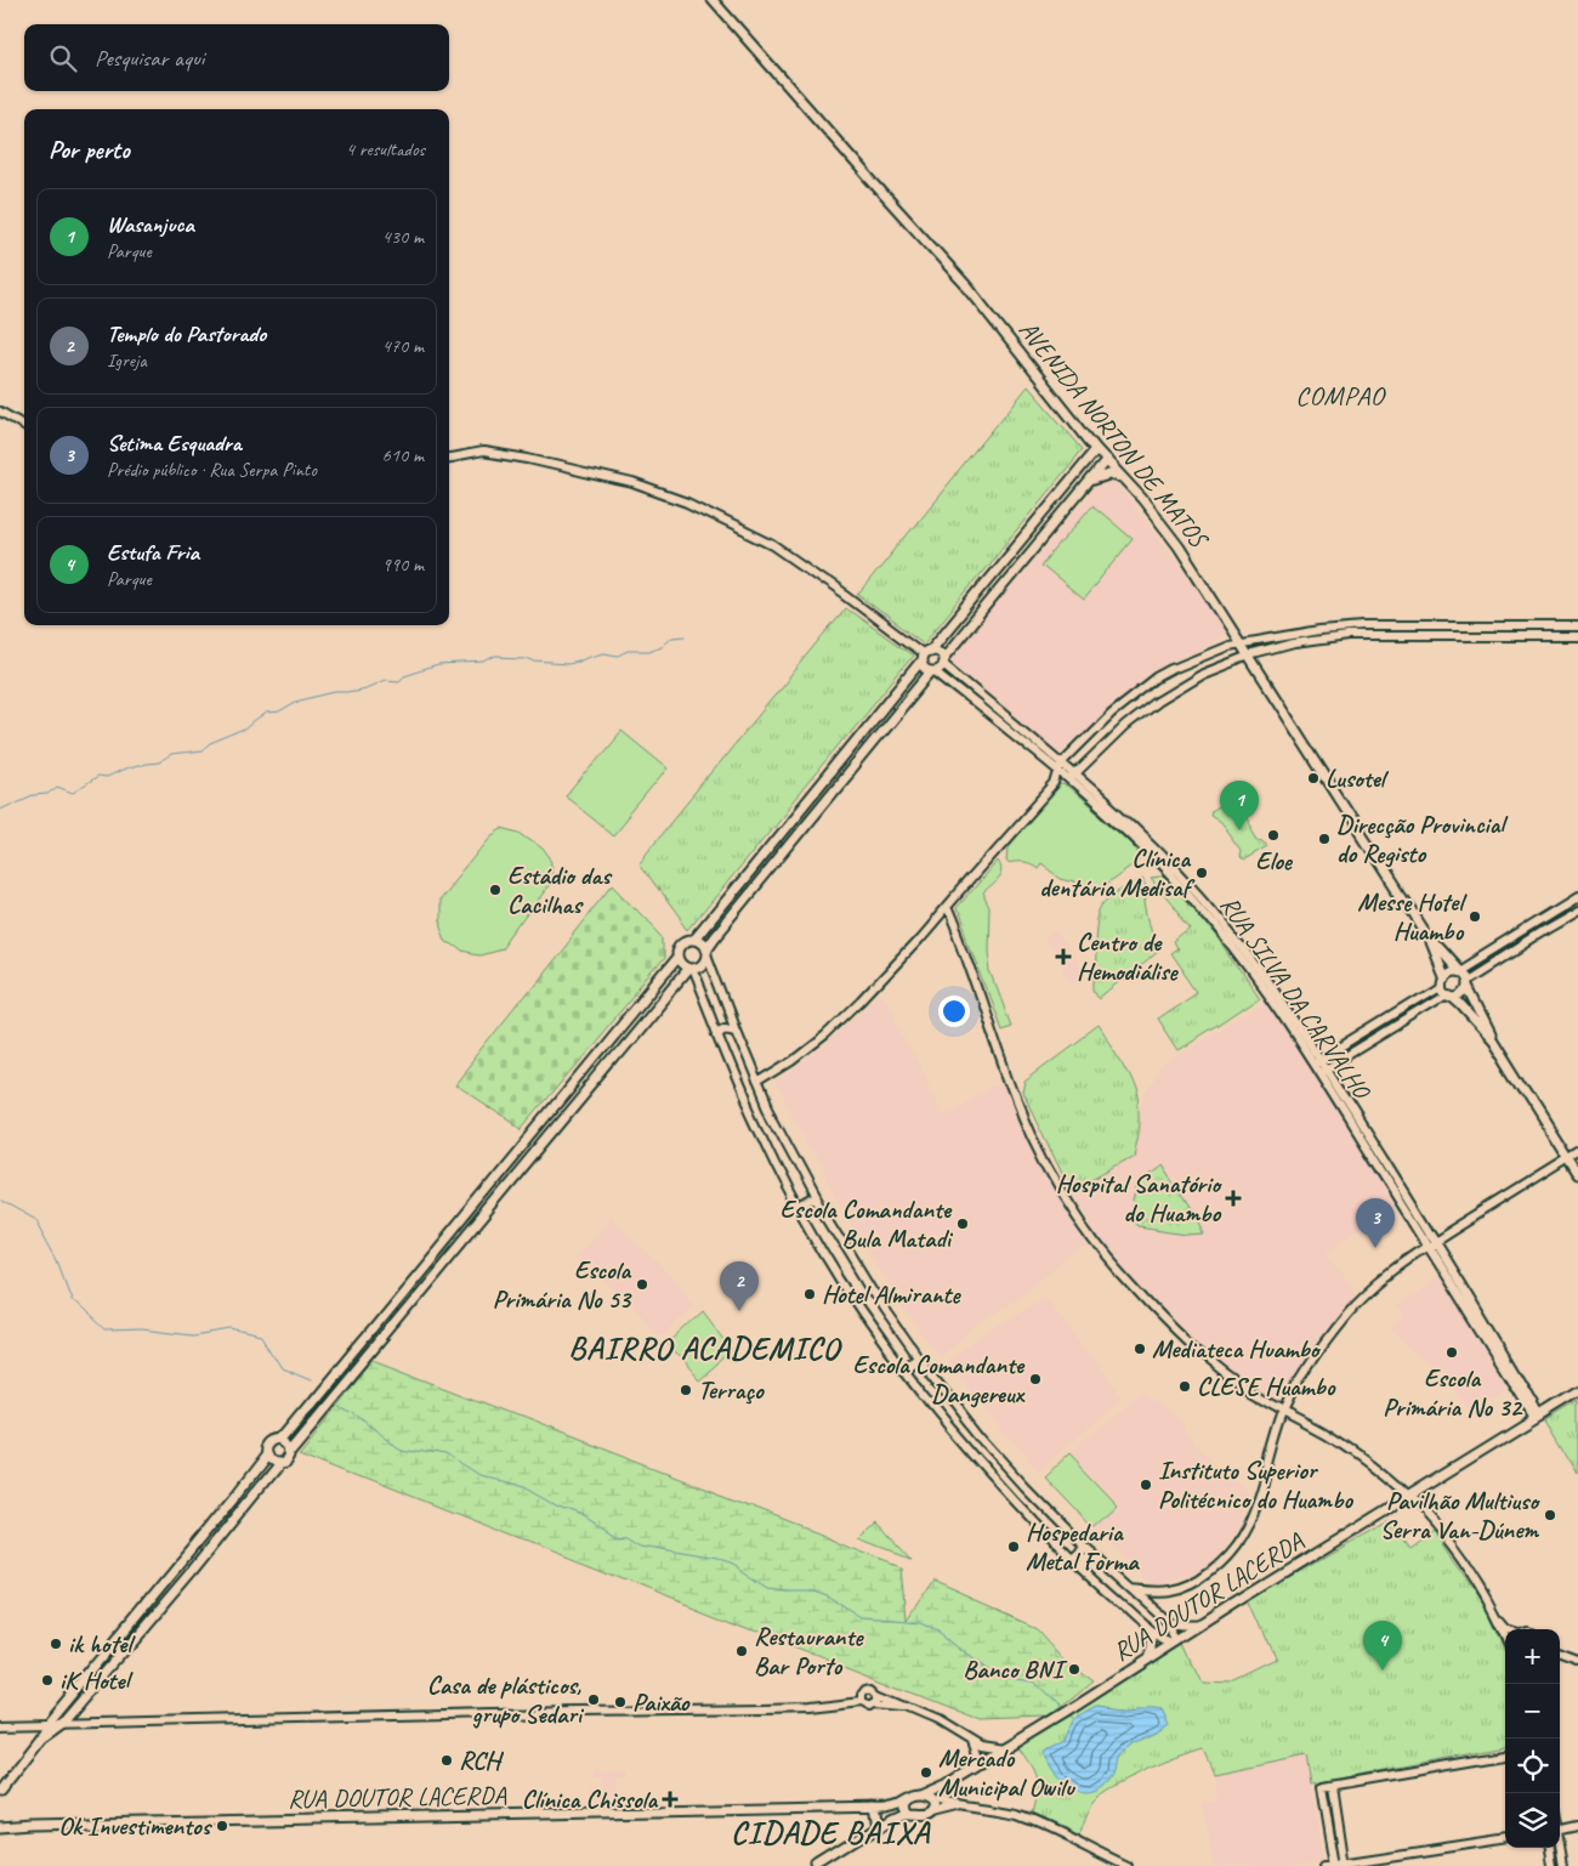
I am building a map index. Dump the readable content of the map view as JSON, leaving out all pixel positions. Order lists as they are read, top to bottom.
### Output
{
  "streets": {
    "main road": ["AVENIDA NORTON DE MATOS", "RUA DOUTOR LACERDA"],
    "street": ["RUA SILVA DA CARVALHO"]
  },
  "crossings": [
    ["RUA SILVA DA CARVALHO", "RUA DOUTOR LACERDA"]
  ],
  "districts": ["COMPAO", "BAIRRO ACADEMICO", "CIDADE BAIXA"],
  "places": {
    "other": [
      "Lusotel",
      "Eloe",
      "Direcção Provincial do Registo",
      "Clínica dentária Medisaf",
      "Estádio das Cacilhas",
      "Messe Hotel Huambo",
      "Escola Comandante Bula Matadi",
      "Escola Primária No 53",
      "Hotel Almirante",
      "Mediateca Huambo",
      "Escola Primária No 32",
      "Escola Comandante Dangereux",
      "CLESE Huambo",
      "Terraço",
      "Instituto Superior Politécnico do Huambo",
      "Pavilhão Multiuso Serra Van-Dúnem",
      "Hospedaria Metal Forma",
      "ik hotel",
      "Restaurante Bar Porto",
      "Banco BNI",
      "iK Hotel",
      "Casa de plásticos, grupo Sedari",
      "Paixão",
      "RCH",
      "Mercado Municipal Owilu",
      "Ok Investimentos"
    ],
    "health": ["Centro de Hemodiálise", "Hospital Sanatório do Huambo", "Clínica Chissola"]
  },
  "page": {
    "search": "Pesquisar aqui",
    "heading": ["Por perto", "4 resultados"],
    "list": [
      {
        "mark": "1",
        "name": "Wasanjuca",
        "note": "Parque",
        "value": "430 m"
      },
      {
        "mark": "2",
        "name": "Templo do Pastorado",
        "note": "Igreja",
        "value": "470 m"
      },
      {
        "mark": "3",
        "name": "Setima Esquadra",
        "note": "Prédio público · Rua Serpa Pinto",
        "value": "610 m"
      },
      {
        "mark": "4",
        "name": "Estufa Fria",
        "note": "Parque",
        "value": "990 m"
      }
    ],
    "pins": [
      "1",
      "3",
      "2",
      "4"
    ],
    "map_buttons": ["+", "−"]
  }
}
